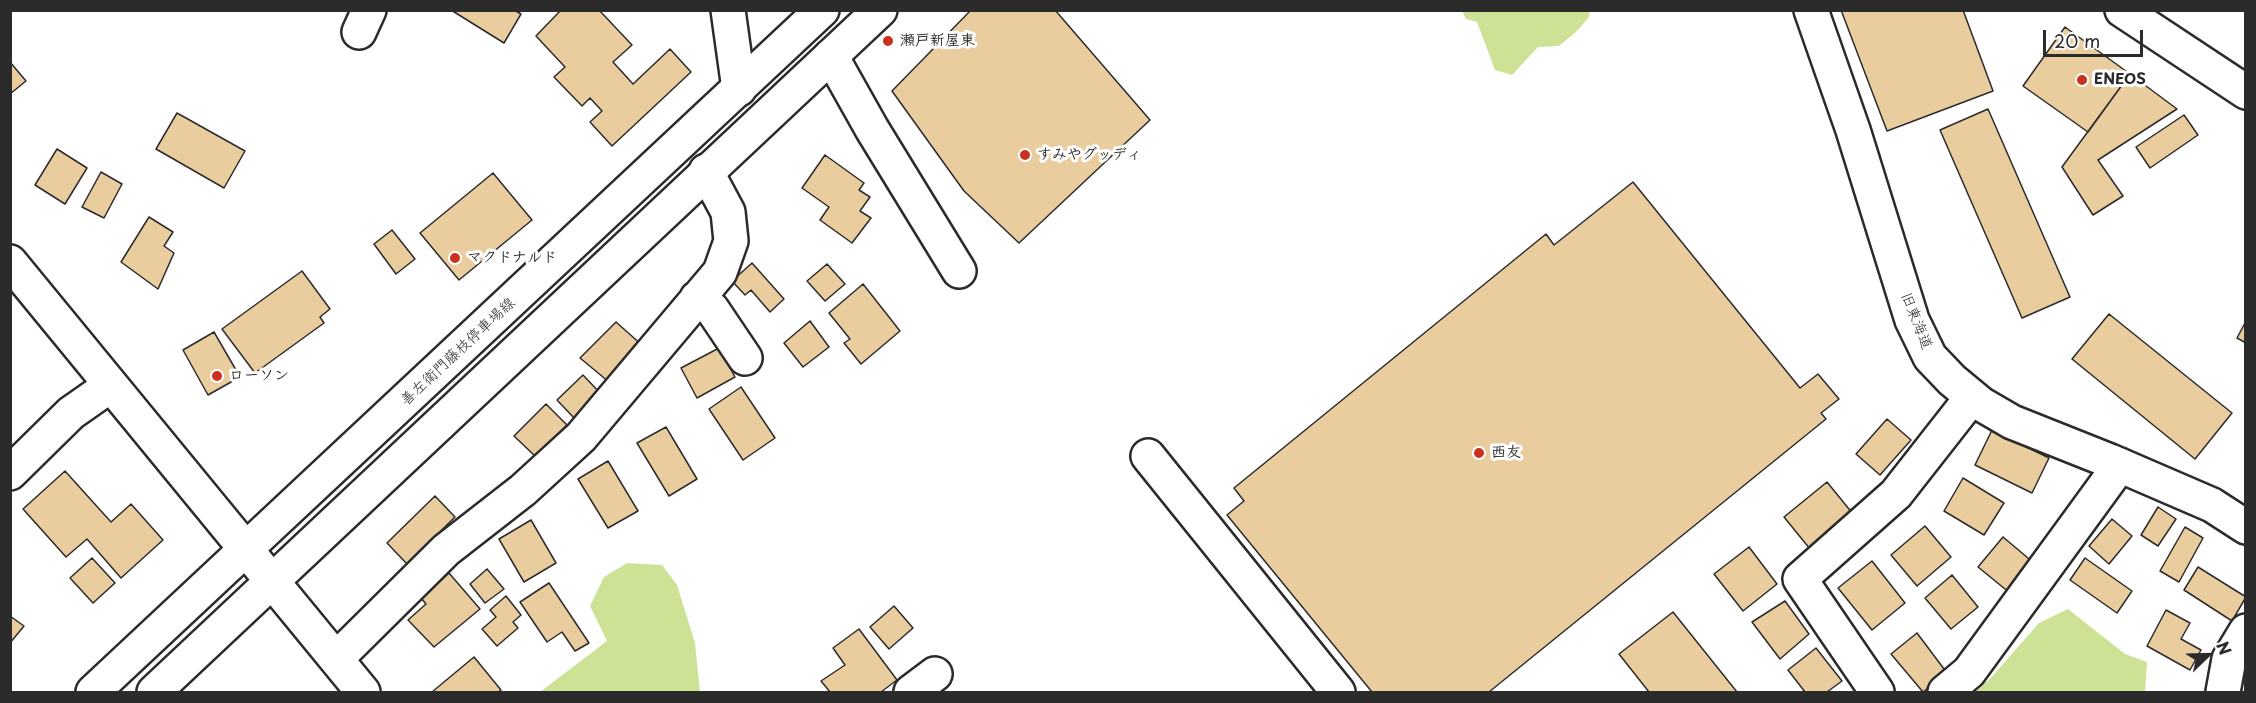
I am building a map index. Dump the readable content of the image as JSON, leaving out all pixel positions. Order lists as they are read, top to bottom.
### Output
{
  "streets": {
    "street": ["旧東海道", "善左衛門藤枝停車場線"]
  },
  "places": [
    "瀬戸新屋東",
    "ENEOS",
    "すみやグッディ",
    "マクドナルド",
    "ローソン",
    "西友"
  ],
  "scale_bar": "20 m",
  "north": "top right"
}
